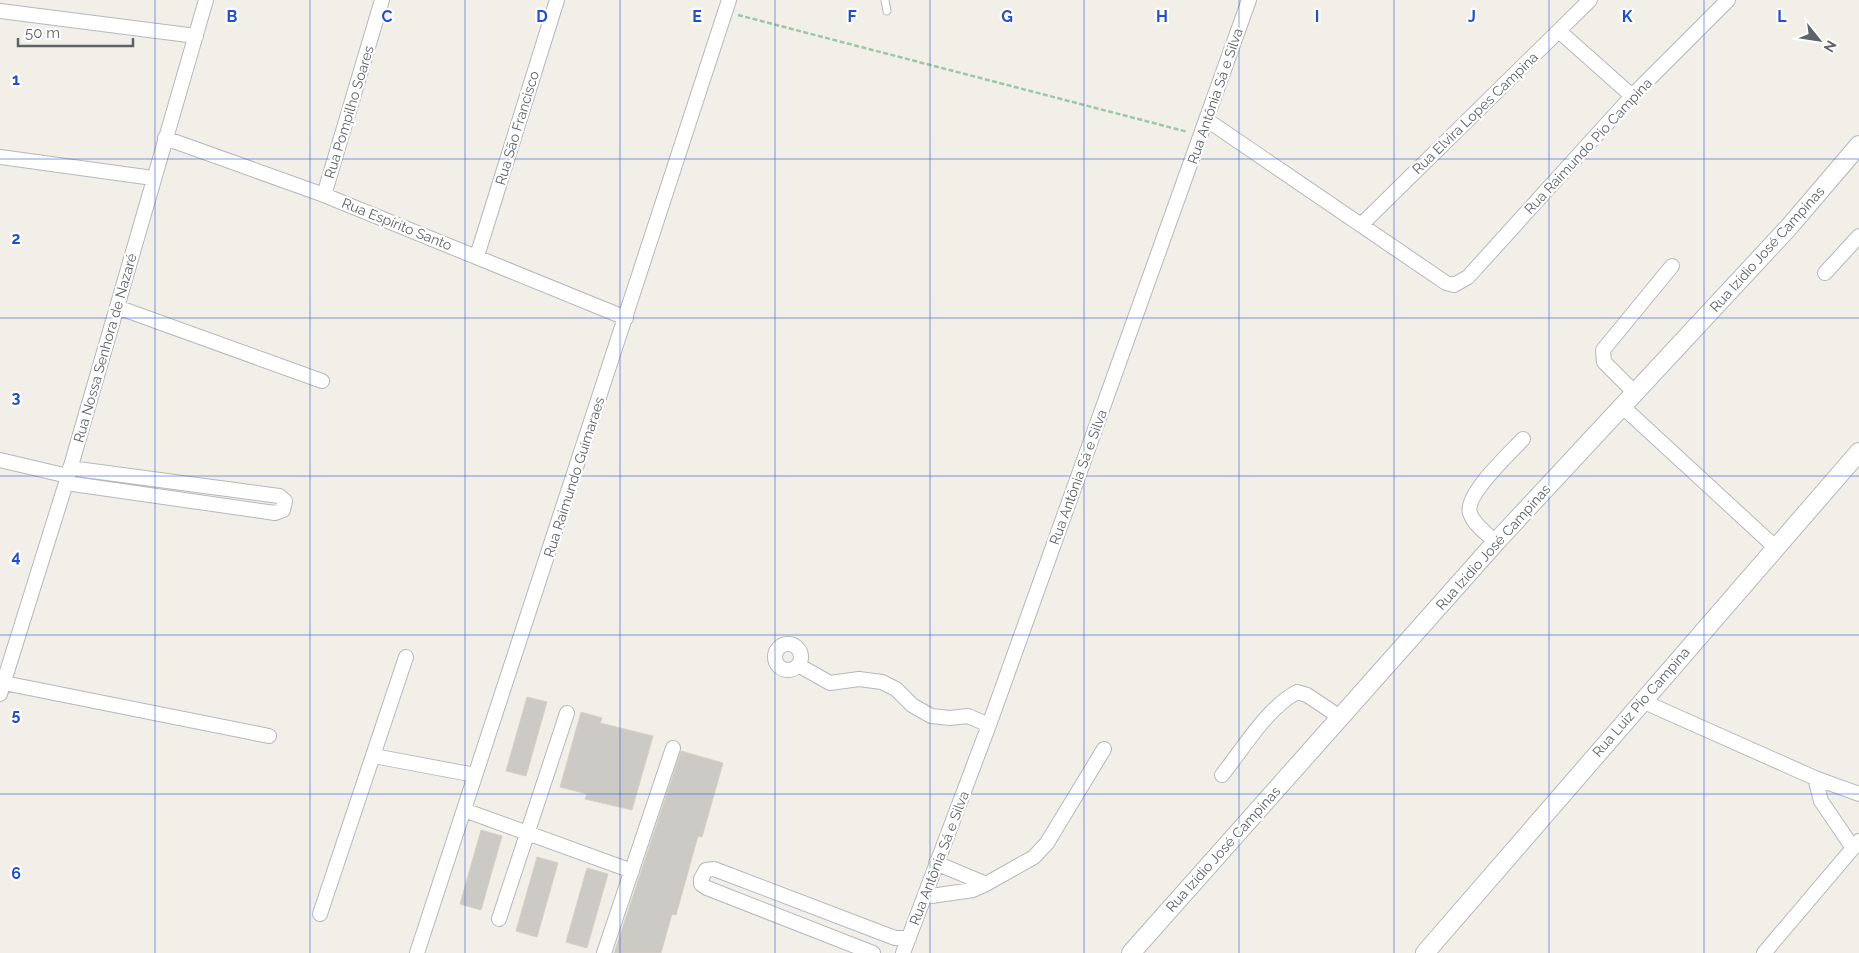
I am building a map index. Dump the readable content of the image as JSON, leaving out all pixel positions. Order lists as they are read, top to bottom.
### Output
{
  "streets": {
    "street": [
      "Rua Antônia Sá e Silva",
      "Rua Pompilho Soares",
      "Rua Elvira Lopes Campina",
      "Rua São Francisco",
      "Rua Raimundo Pio Campina",
      "Rua Espírito Santo",
      "Rua Izídio José Campinas",
      "Rua Nossa Senhora de Nazaré",
      "Rua Raimundo Guimaraes",
      "Rua Luiz Pio Campina"
    ]
  },
  "crossings": [
    ["Rua Pompilho Soares", "Rua Espírito Santo"],
    ["Rua Elvira Lopes Campina", "Rua Raimundo Pio Campina"],
    ["Rua São Francisco", "Rua Espírito Santo"],
    ["Rua Espírito Santo", "Rua Nossa Senhora de Nazaré"],
    ["Rua Espírito Santo", "Rua Raimundo Guimaraes"]
  ],
  "scale_bar": "50 m",
  "north": "bottom right",
  "grid": {
    "columns": [
      "B",
      "C",
      "D",
      "E",
      "F",
      "G",
      "H",
      "I",
      "J",
      "K",
      "L"
    ],
    "rows": [
      "1",
      "2",
      "3",
      "4",
      "5",
      "6"
    ]
  }
}
